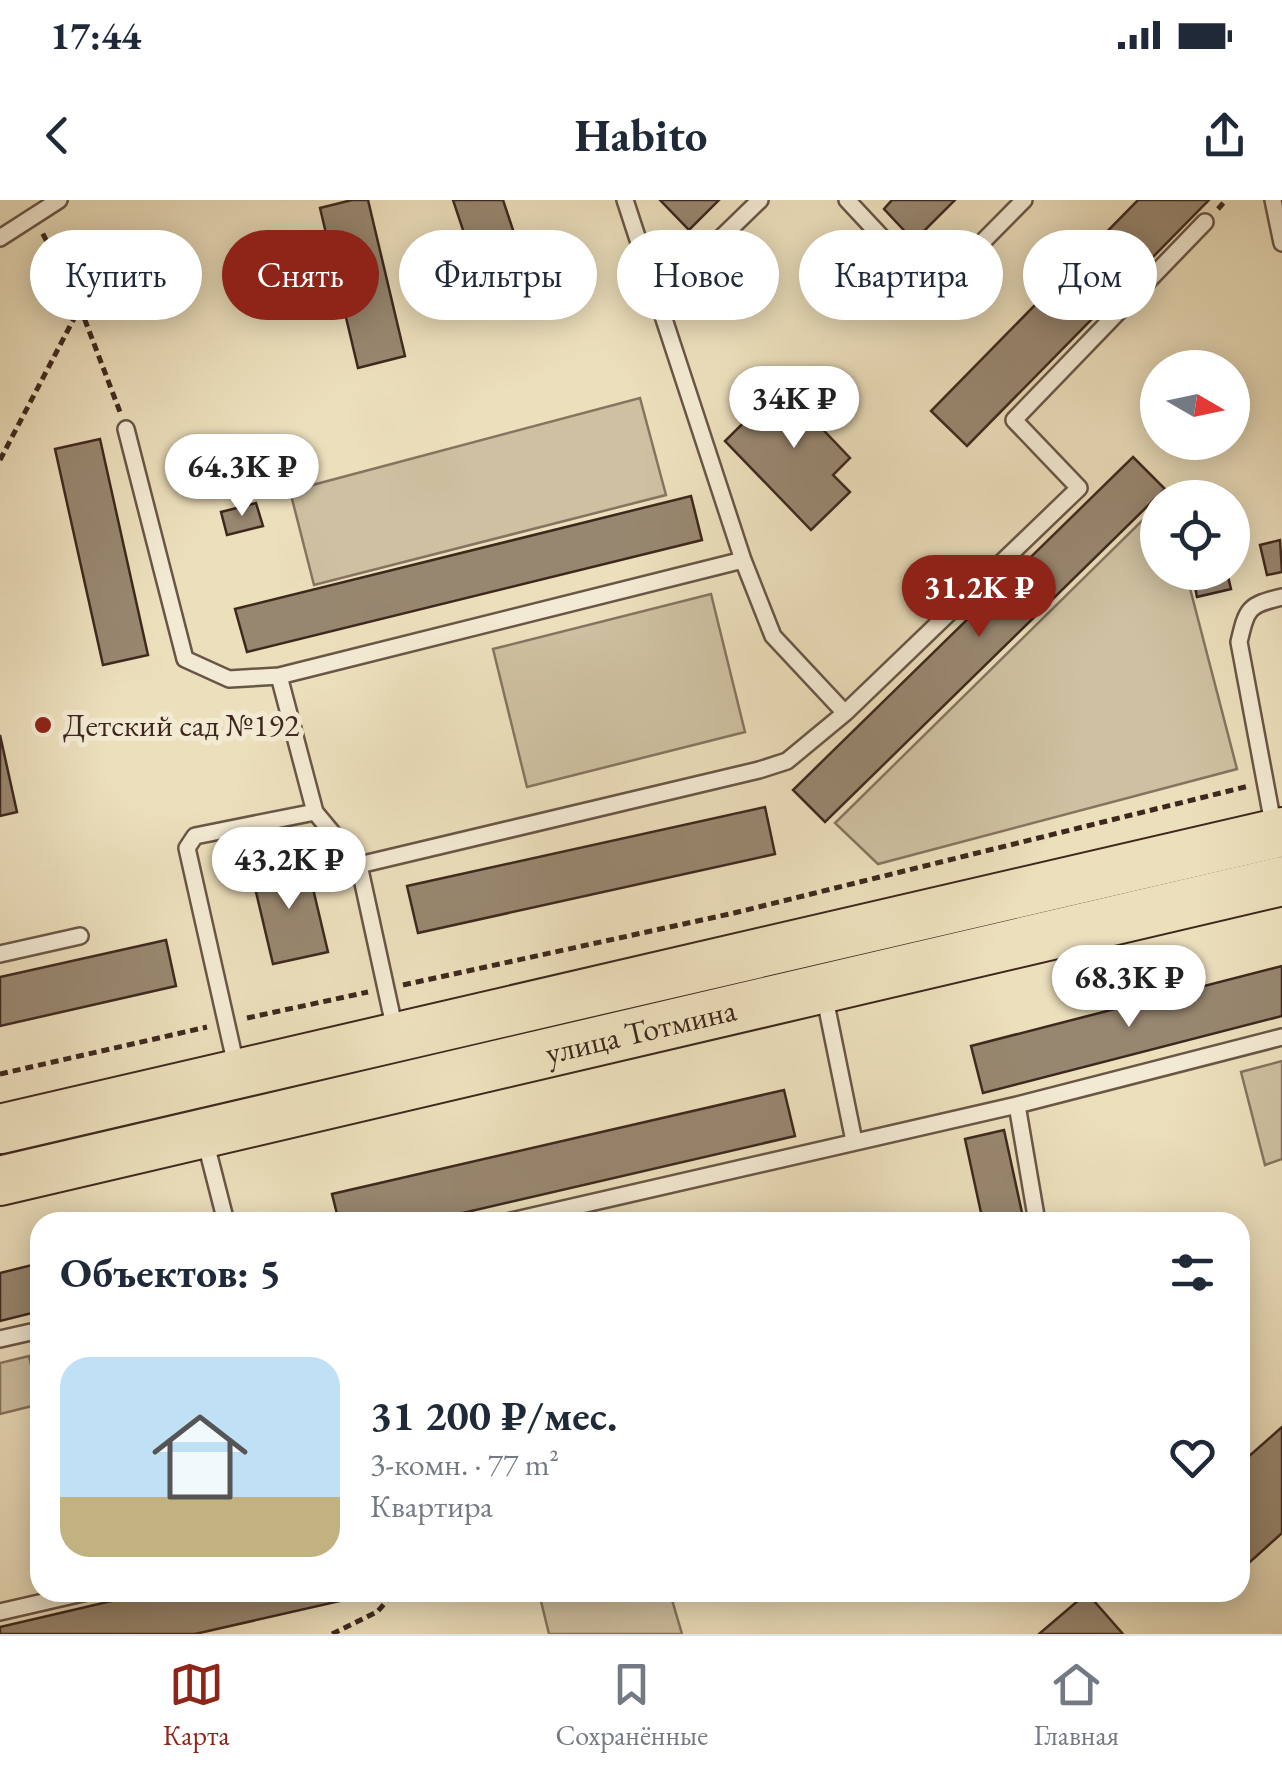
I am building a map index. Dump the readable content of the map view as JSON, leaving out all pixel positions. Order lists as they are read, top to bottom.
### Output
{
  "streets": {
    "main road": ["улица Тотмина"]
  },
  "places": ["Детский сад №192"],
  "north": "right",
  "page": {
    "status": "17:44",
    "header": "Habito",
    "chip": [
      "Купить",
      "Снять",
      "Фильтры",
      "Новое",
      "Квартира",
      "Дом"
    ],
    "price": [
      "34K ₽",
      "64.3K ₽",
      "31.2K ₽",
      "43.2K ₽",
      "68.3K ₽"
    ],
    "heading": "Объектов: 5",
    "list": [
      {
        "name": "31 200 ₽/мес.",
        "note": "3-комн. · 77 m² · Квартира"
      }
    ],
    "tabs": ["Карта", "Сохранённые", "Главная"]
  }
}
